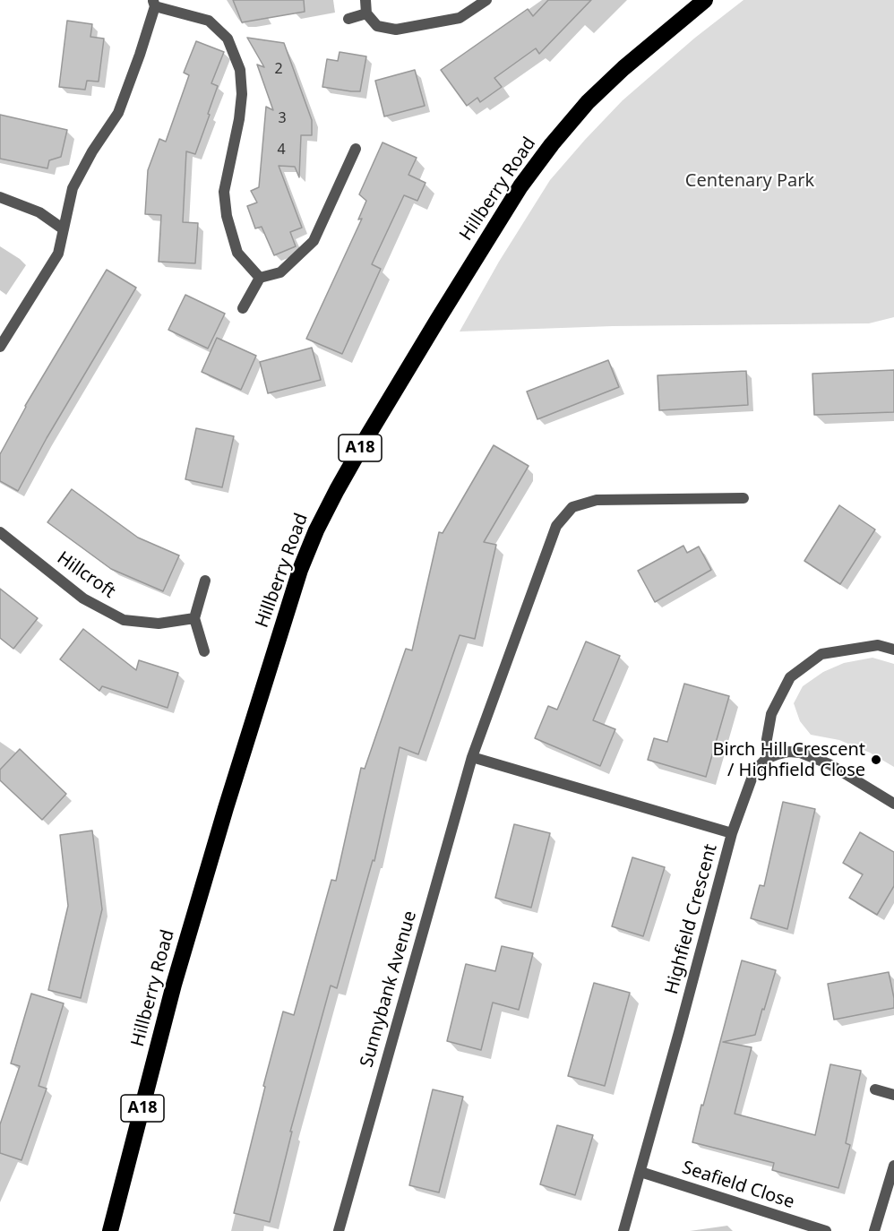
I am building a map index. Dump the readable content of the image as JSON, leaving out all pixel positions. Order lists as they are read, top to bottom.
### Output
{
  "streets": {
    "highway": ["Hillberry Road", "A18"],
    "street": [
      "Hillcroft",
      "Highfield Crescent",
      "Sunnybank Avenue",
      "Seafield Close"
    ]
  },
  "crossings": [
    ["Highfield Crescent", "Seafield Close"]
  ],
  "parks": ["Centenary Park"],
  "places": ["Birch Hill Crescent / Highfield Close"],
  "house_numbers": ["2", "3", "4"]
}
